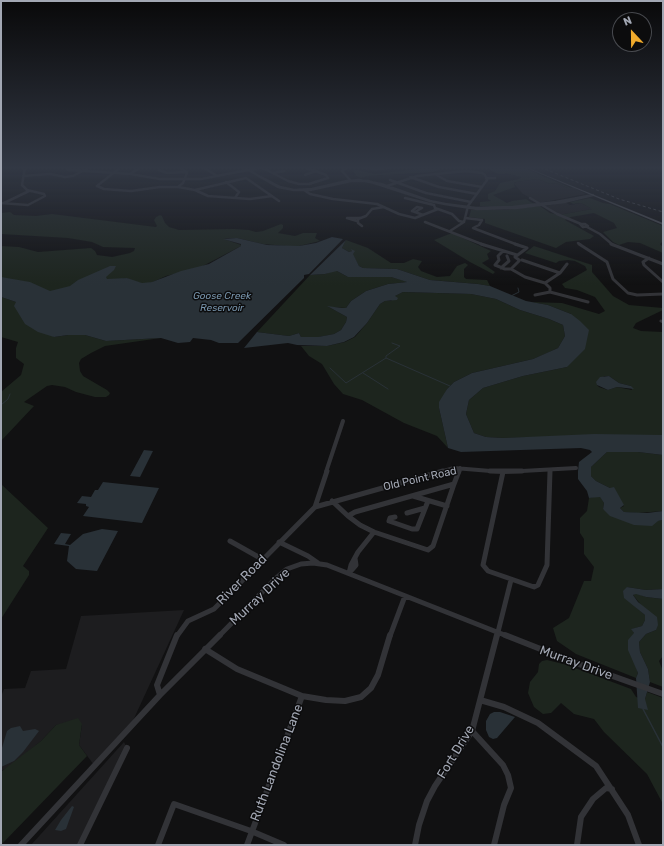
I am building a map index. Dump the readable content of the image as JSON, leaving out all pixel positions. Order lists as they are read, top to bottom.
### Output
{
  "streets": {
    "street": [
      "Old Point Road",
      "River Road",
      "Murray Drive",
      "Fort Drive",
      "Ruth Landolina Lane"
    ]
  },
  "crossings": [
    ["Old Point Road", "River Road"],
    ["River Road", "Murray Drive"],
    ["Murray Drive", "Fort Drive"]
  ],
  "water": ["Goose Creek Reservoir"],
  "north": "top"
}
